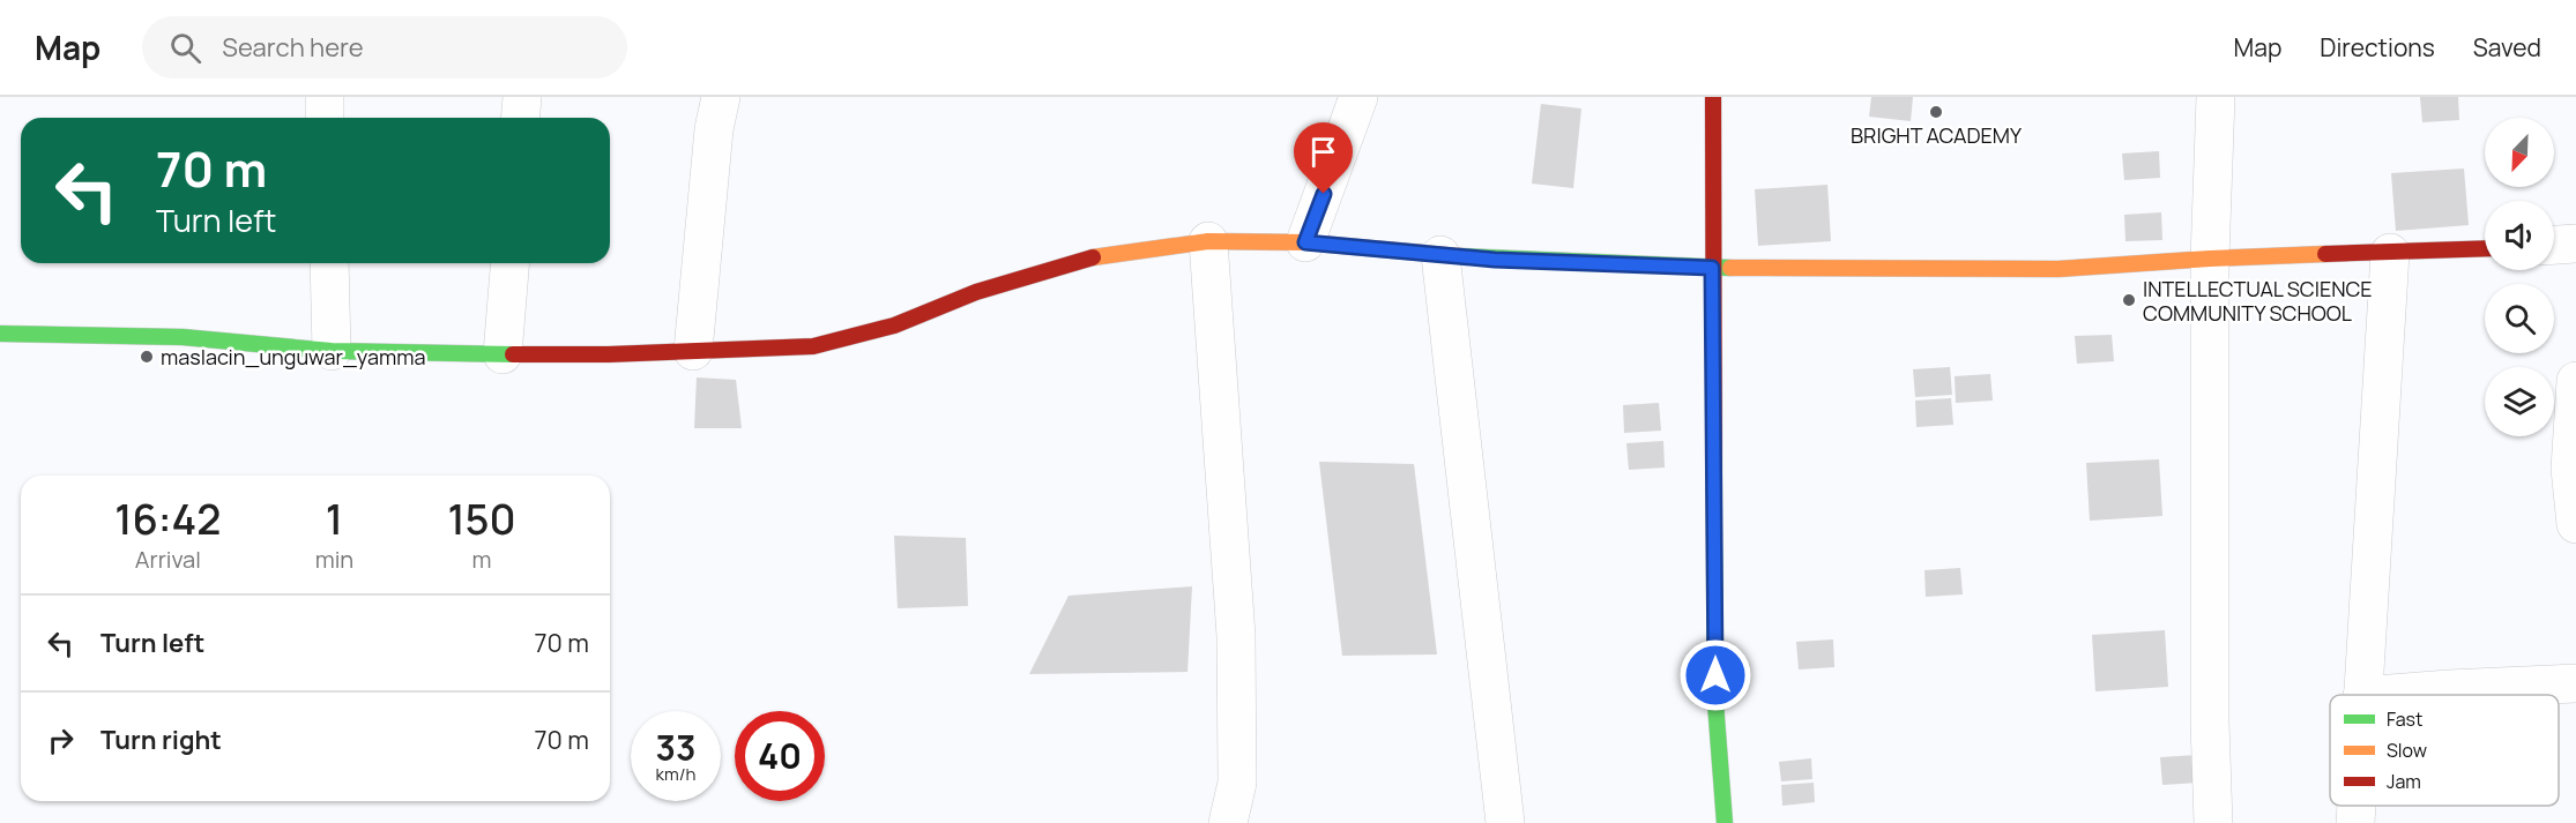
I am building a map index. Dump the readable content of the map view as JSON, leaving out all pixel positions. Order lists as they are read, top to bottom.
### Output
{
  "places": ["BRIGHT ACADEMY", "INTELLECTUAL SCIENCE COMMUNITY SCHOOL", "maslacin_unguwar_yamma"],
  "legend": ["Fast", "Slow", "Jam"],
  "north": "bottom left",
  "page": {
    "header": "Map",
    "search": "Search here",
    "nav": ["Map", "Directions", "Saved"],
    "turn": ["70 m", "Turn left"],
    "eta": [
      "16:42",
      "Arrival",
      "1",
      "min",
      "150",
      "m"
    ],
    "list": [
      {
        "name": "Turn left",
        "value": "70 m"
      },
      {
        "name": "Turn right",
        "value": "70 m"
      }
    ],
    "speed": "33 km/h",
    "limit": "40"
  }
}
